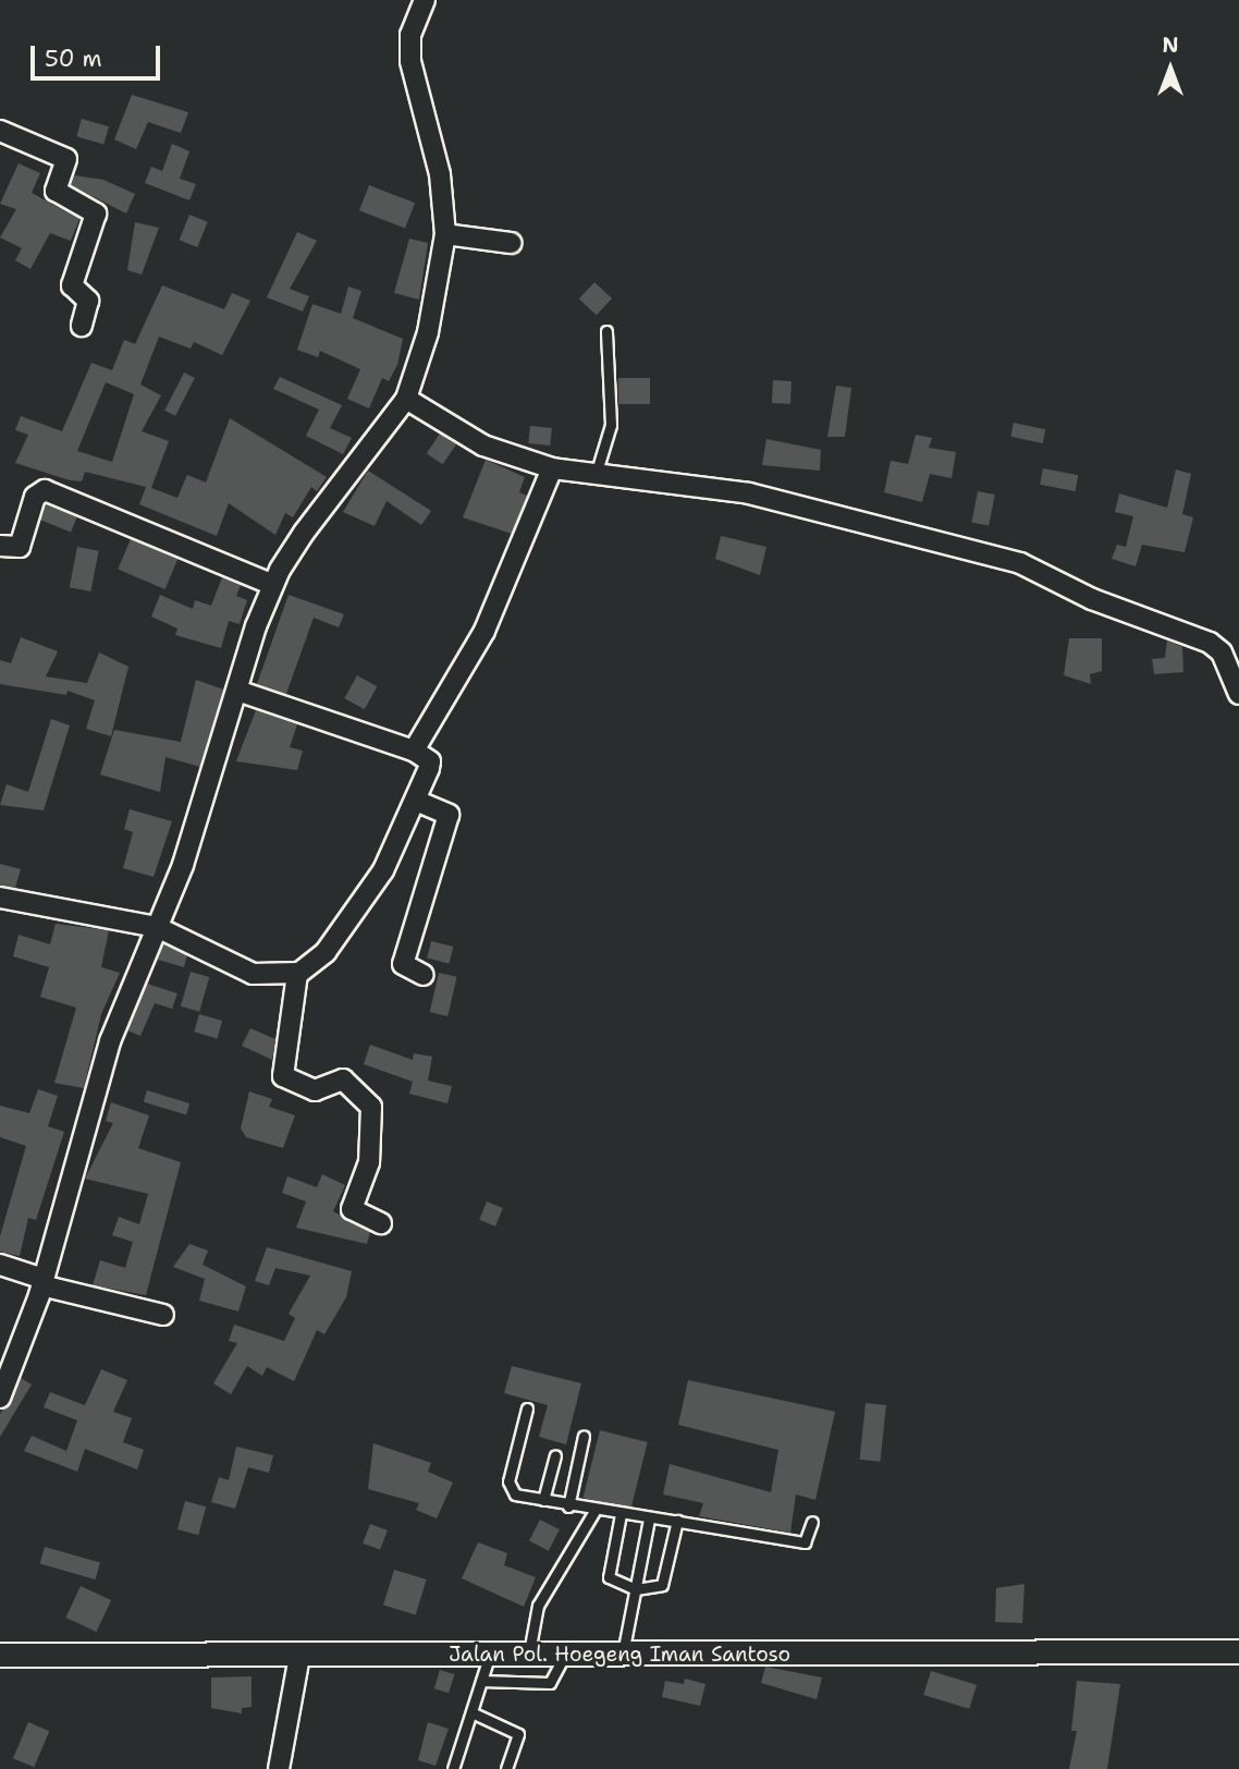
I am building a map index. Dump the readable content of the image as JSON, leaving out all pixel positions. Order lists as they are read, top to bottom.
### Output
{
  "streets": {
    "street": ["Jalan Pol. Hoegeng Iman Santoso"]
  },
  "scale_bar": "50 m",
  "north": "top"
}
